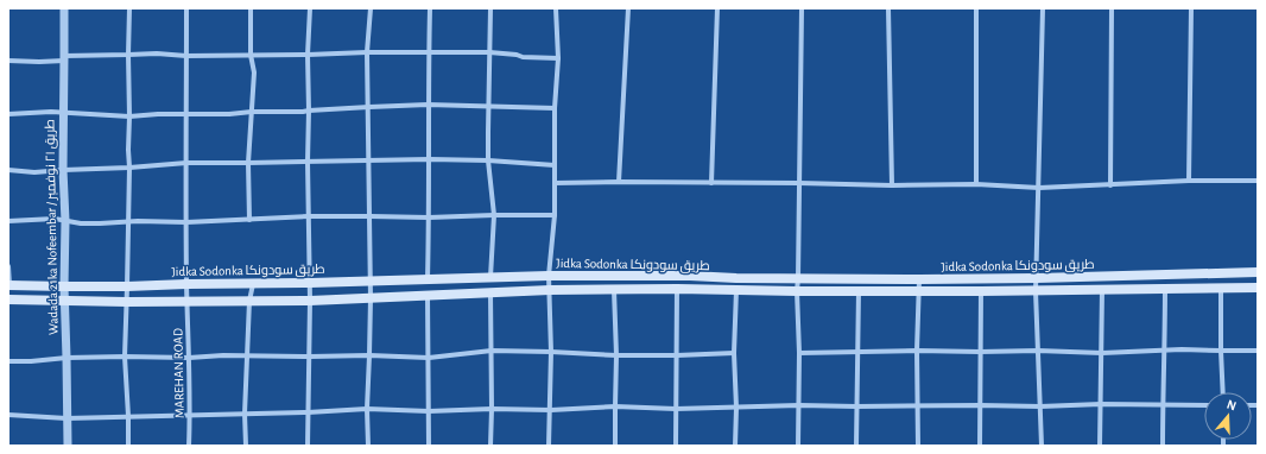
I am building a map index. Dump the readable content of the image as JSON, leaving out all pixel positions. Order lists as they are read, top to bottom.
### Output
{
  "streets": {
    "main road": ["Jidka Sodonka طريق سودونكا"],
    "street": ["Wadada 21ka Nofeembar / طريق ٢١ نوفمبر", "MAREHAN ROAD"]
  },
  "crossings": [
    ["Wadada 21ka Nofeembar / طريق ٢١ نوفمبر", "Jidka Sodonka طريق سودونكا"],
    ["Jidka Sodonka طريق سودونكا", "MAREHAN ROAD"]
  ],
  "north": "top"
}
